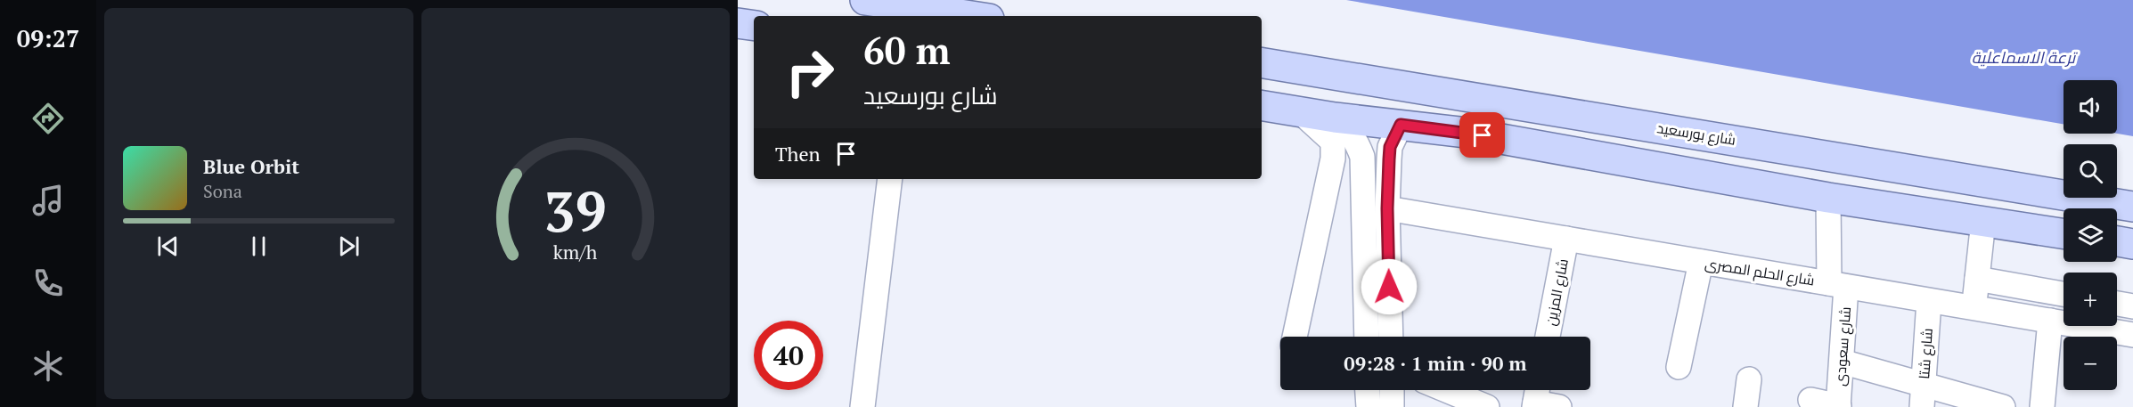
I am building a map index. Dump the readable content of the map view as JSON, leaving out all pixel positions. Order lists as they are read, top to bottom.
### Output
{
  "streets": {
    "main road": ["شارع بورسعيد"],
    "street": [
      "شارع الحلم المصرى",
      "شارع المزين",
      "شارع سعودى",
      "شارع شتا"
    ]
  },
  "crossings": [
    ["شارع الحلم المصرى", "شارع المزين"],
    ["شارع الحلم المصرى", "شارع سعودى"],
    ["شارع الحلم المصرى", "شارع شتا"]
  ],
  "water": ["ترعة الاسماعلية"],
  "page": {
    "tabs": "09:27",
    "turn": ["60 m", "شارع بورسعيد"],
    "map_buttons": ["+", "−"],
    "then": "Then",
    "song": ["Blue Orbit", "Sona"],
    "limit": "40",
    "trip": "09:28 · 1 min · 90 m",
    "gauge": ["39", "km/h"]
  }
}
